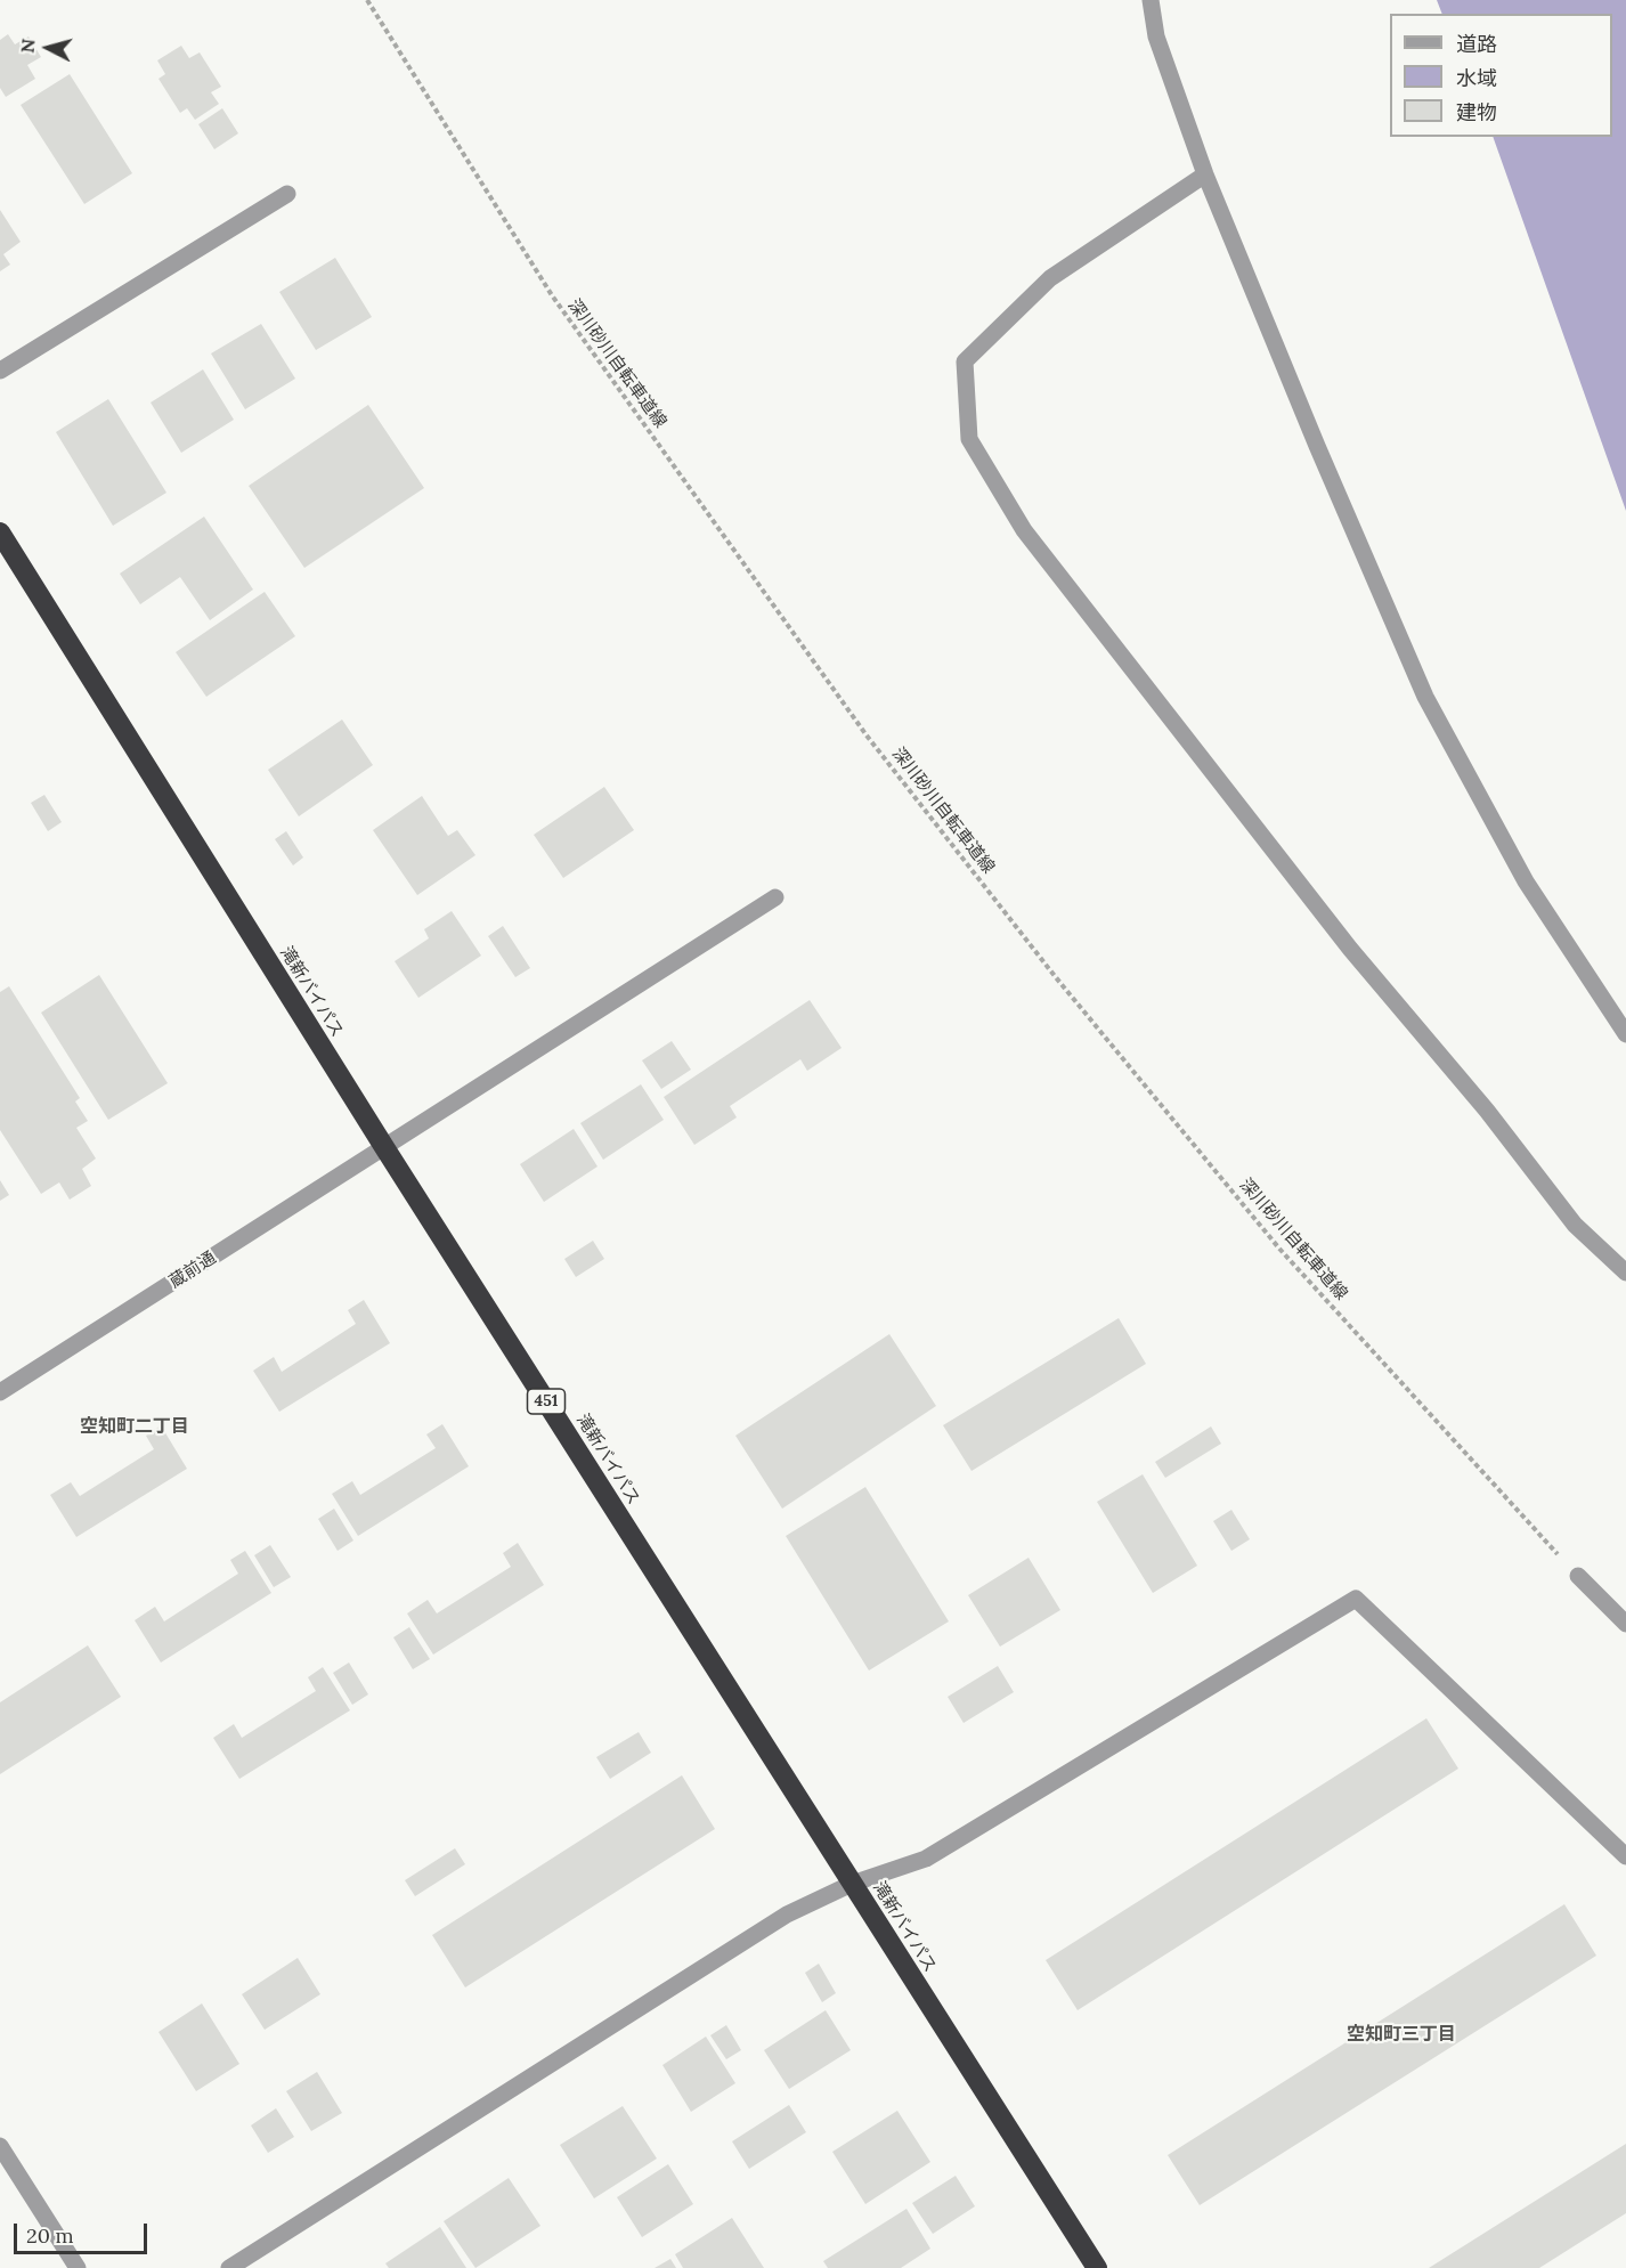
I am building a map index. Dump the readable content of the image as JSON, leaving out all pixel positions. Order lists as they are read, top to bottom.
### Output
{
  "streets": {
    "highway": ["滝新バイパス", "451"],
    "street": ["蔵前通"],
    "path": ["深川砂川自転車道線"]
  },
  "crossings": [
    ["滝新バイパス", "蔵前通"]
  ],
  "districts": ["空知町二丁目", "空知町三丁目"],
  "legend": ["道路", "水域", "建物"],
  "scale_bar": "20 m",
  "north": "left"
}
